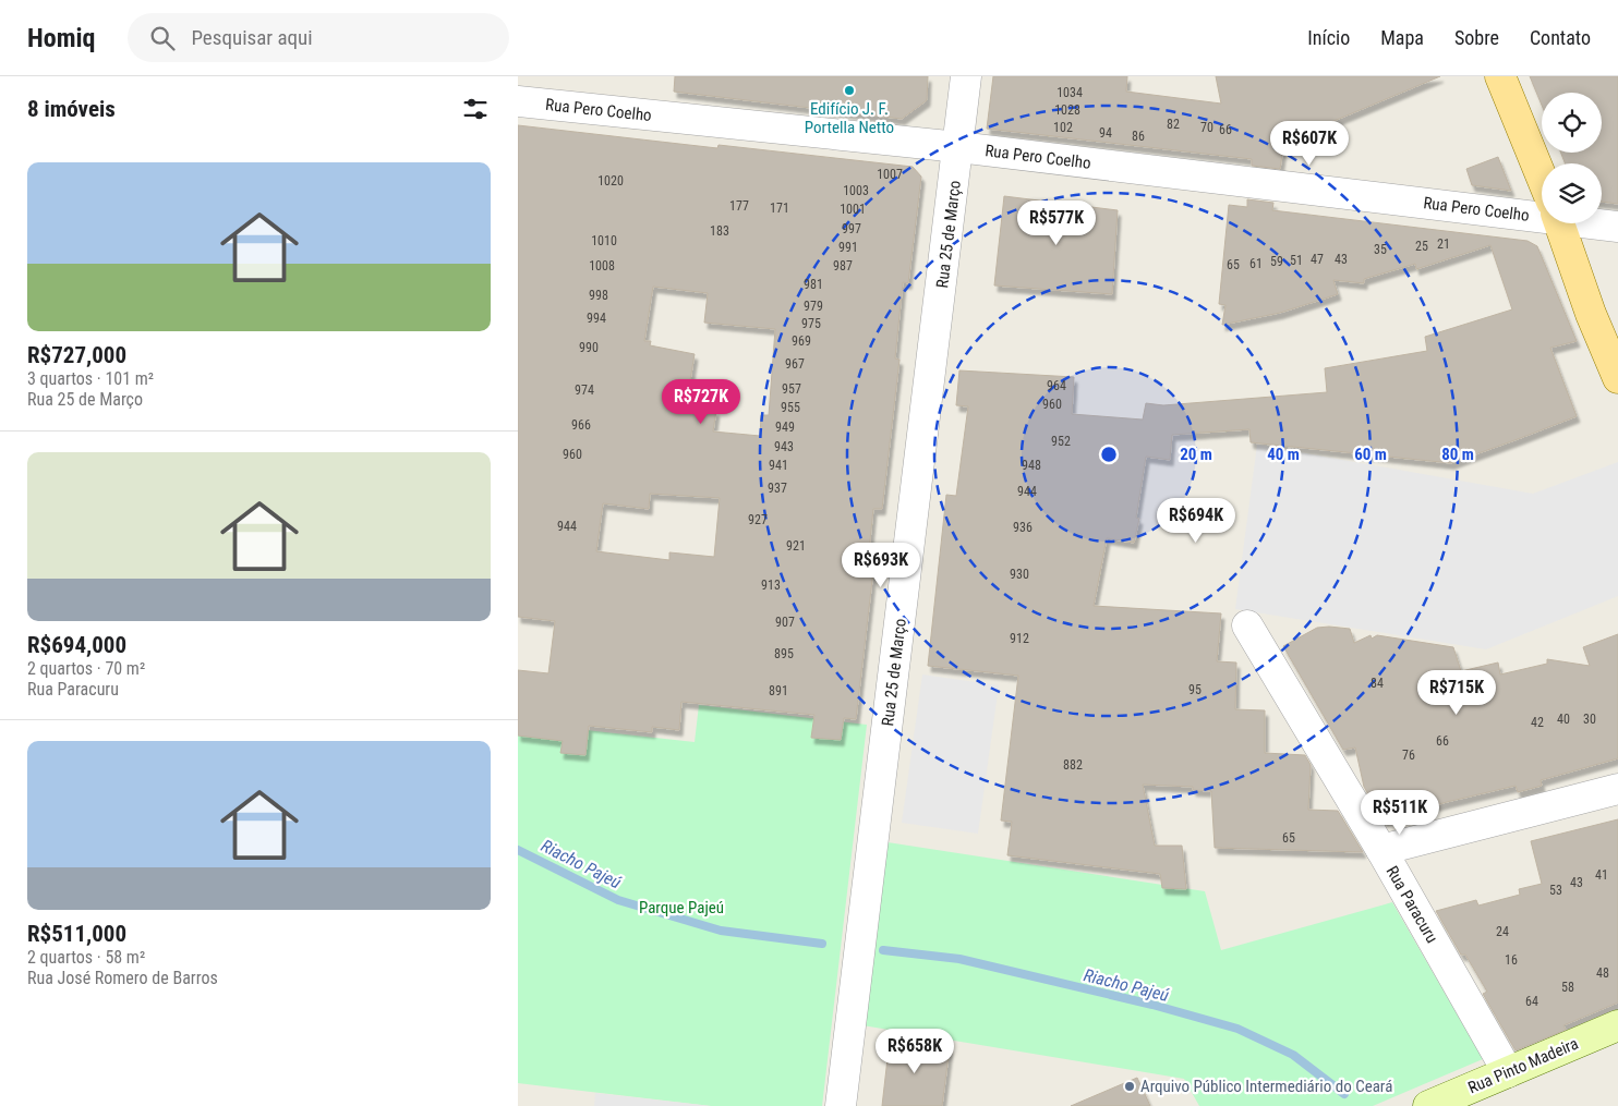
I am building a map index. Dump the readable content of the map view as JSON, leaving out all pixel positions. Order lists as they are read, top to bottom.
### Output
{
  "streets": {
    "main road": ["Rua Pinto Madeira"],
    "street": ["Rua Pero Coelho", "Rua 25 de Março", "Rua Paracuru"]
  },
  "crossings": [
    ["Rua Pero Coelho", "Rua 25 de Março"],
    ["Rua Paracuru", "Rua Pinto Madeira"]
  ],
  "water": ["Riacho Pajeú"],
  "parks": ["Parque Pajeú"],
  "places": ["Edifício J. F. Portella Netto", "Arquivo Público Intermediário do Ceará"],
  "house_numbers": [
    "1034",
    "1028",
    "82",
    "102",
    "70",
    "66",
    "94",
    "86",
    "1007",
    "1020",
    "1003",
    "177",
    "171",
    "1001",
    "997",
    "183",
    "1010",
    "21",
    "25",
    "991",
    "35",
    "47",
    "43",
    "51",
    "59",
    "61",
    "65",
    "1008",
    "987",
    "981",
    "998",
    "979",
    "994",
    "975",
    "969",
    "990",
    "967",
    "964",
    "957",
    "974",
    "960",
    "955",
    "966",
    "949",
    "952",
    "943",
    "960",
    "941",
    "948",
    "937",
    "944",
    "927",
    "944",
    "936",
    "921",
    "930",
    "913",
    "907",
    "912",
    "895",
    "84",
    "95",
    "891",
    "40",
    "30",
    "42",
    "66",
    "76",
    "882",
    "65",
    "41",
    "43",
    "53",
    "24",
    "16",
    "48",
    "58",
    "64"
  ],
  "page": {
    "header": "Homiq",
    "search": "Pesquisar aqui",
    "nav": [
      "Início",
      "Mapa",
      "Sobre",
      "Contato"
    ],
    "heading": "8 imóveis",
    "price": [
      "R$607K",
      "R$577K",
      "R$727K",
      "R$694K",
      "R$693K",
      "R$715K",
      "R$511K",
      "R$658K"
    ],
    "list": [
      {
        "name": "R$727,000",
        "note": "3 quartos · 101 m² · Rua 25 de Março"
      },
      {
        "name": "R$694,000",
        "note": "2 quartos · 70 m² · Rua Paracuru"
      },
      {
        "name": "R$511,000",
        "note": "2 quartos · 58 m² · Rua José Romero de Barros"
      }
    ]
  },
  "rings": [
    "20 m",
    "40 m",
    "60 m",
    "80 m"
  ]
}
